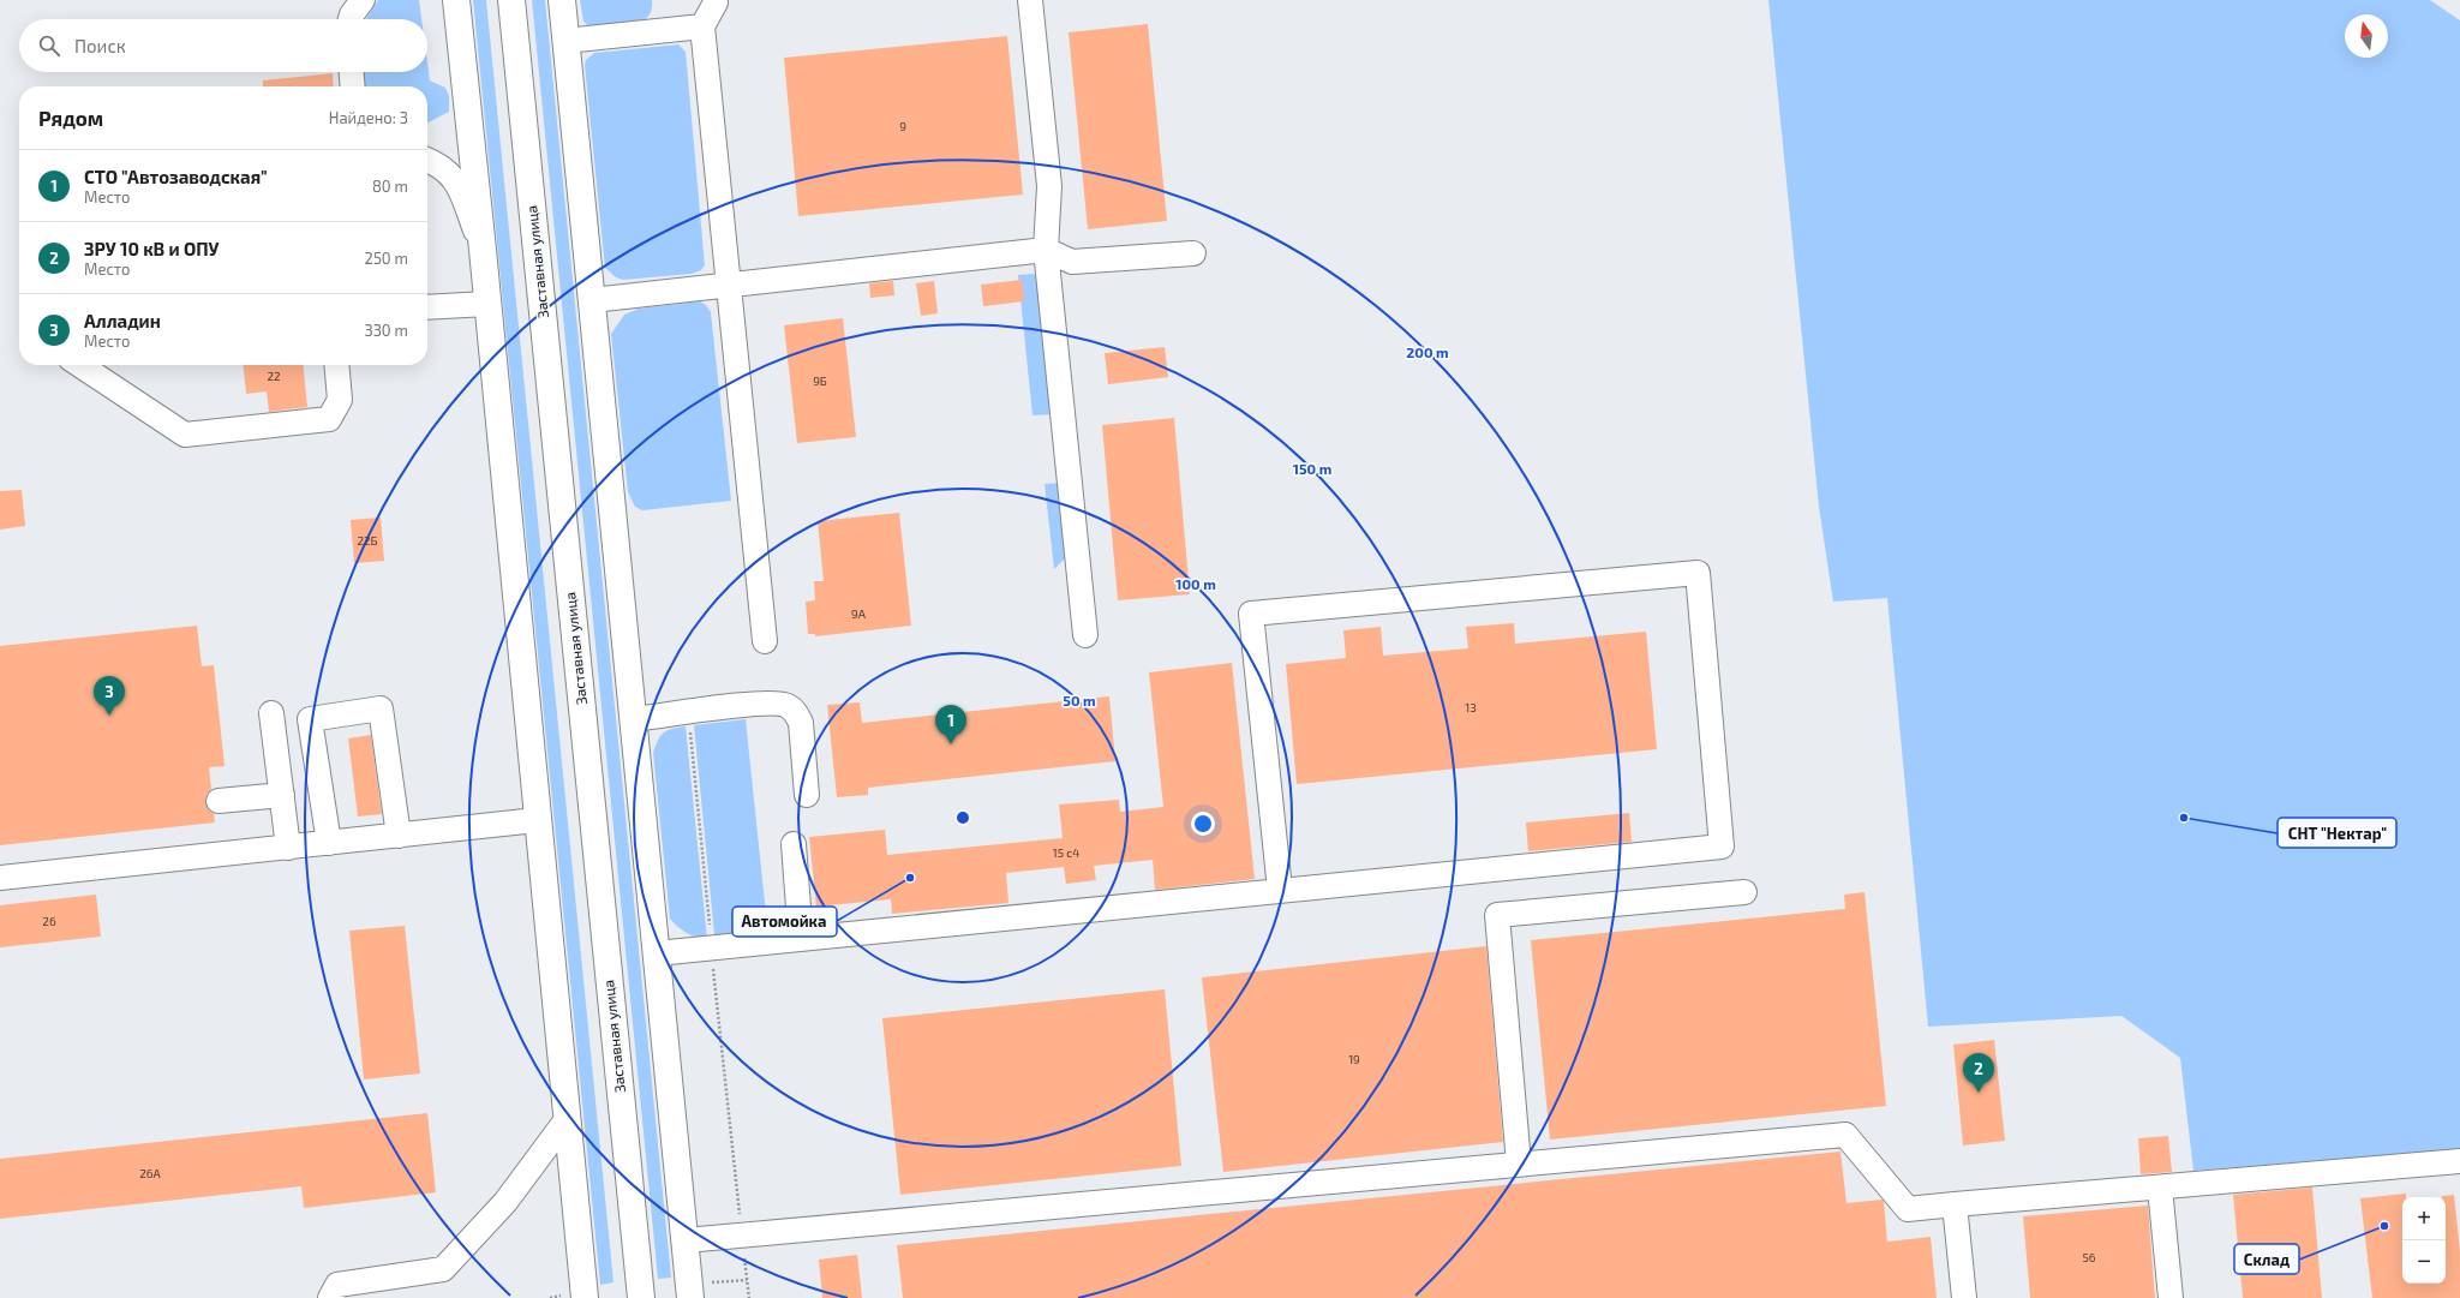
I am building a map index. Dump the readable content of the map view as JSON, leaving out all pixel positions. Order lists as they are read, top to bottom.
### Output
{
  "streets": {
    "main road": ["Заставная улица"]
  },
  "places": ["СНТ \"Нектар\"", "Автомойка", "Склад"],
  "house_numbers": [
    "9",
    "22",
    "9Б",
    "22Б",
    "9А",
    "13",
    "15 с4",
    "26",
    "19",
    "26А",
    "56"
  ],
  "north": "top",
  "page": {
    "search": "Поиск",
    "heading": ["Рядом", "Найдено: 3"],
    "list": [
      {
        "mark": "1",
        "name": "СТО \"Автозаводская\"",
        "note": "Место",
        "value": "80 m"
      },
      {
        "mark": "2",
        "name": "ЗРУ 10 кВ и ОПУ",
        "note": "Место",
        "value": "250 m"
      },
      {
        "mark": "3",
        "name": "Алладин",
        "note": "Место",
        "value": "330 m"
      }
    ],
    "pins": ["3", "1", "2"],
    "map_buttons": ["+", "−"]
  },
  "rings": [
    "200 m",
    "150 m",
    "100 m",
    "50 m"
  ]
}
